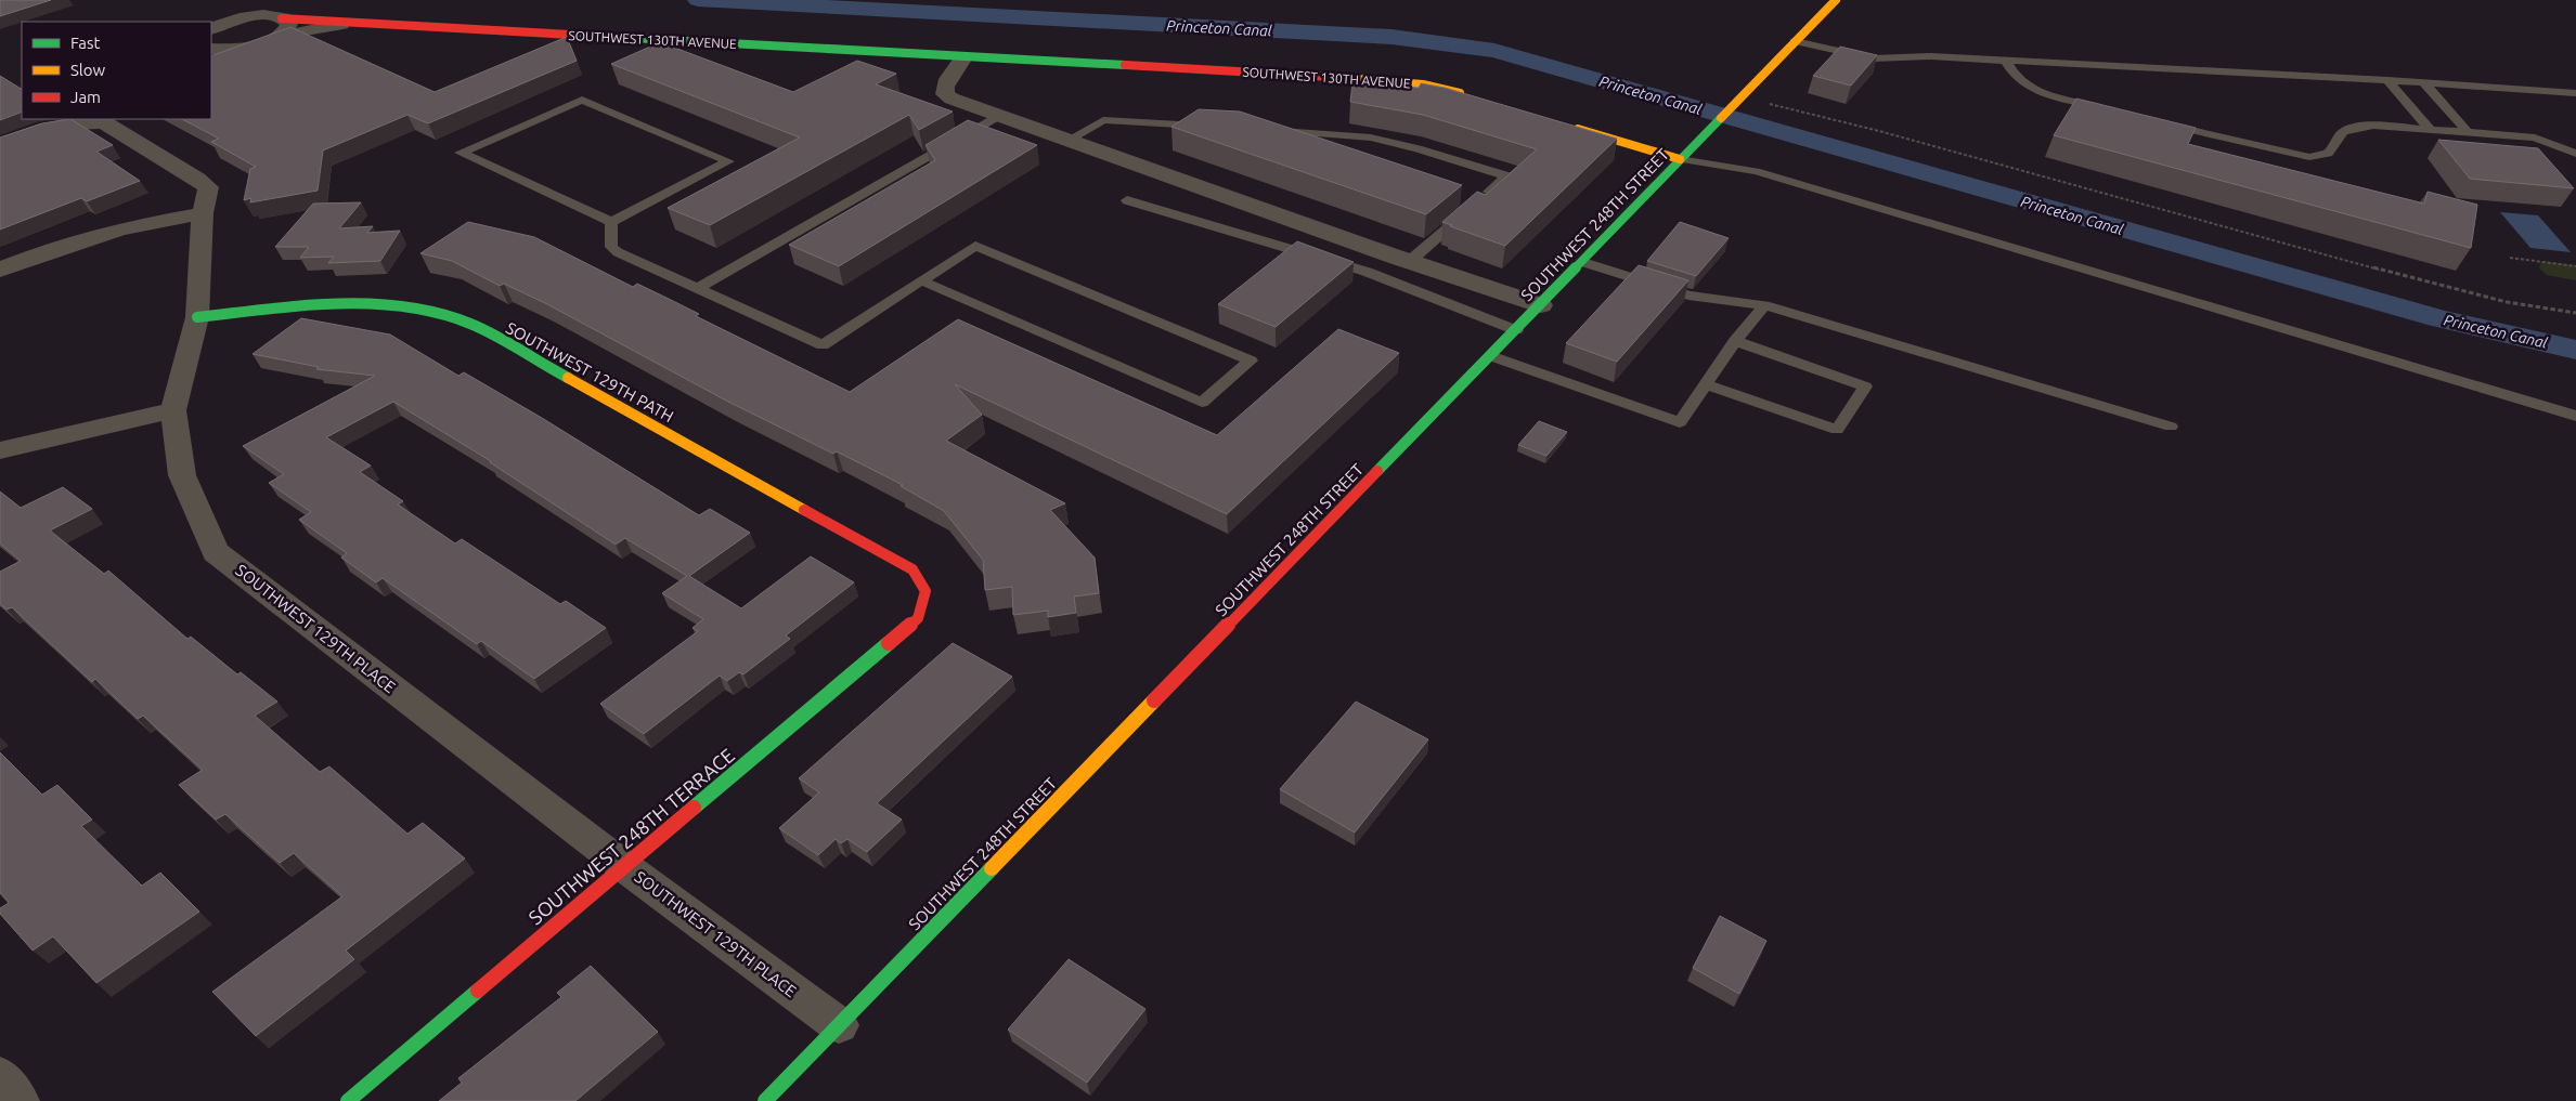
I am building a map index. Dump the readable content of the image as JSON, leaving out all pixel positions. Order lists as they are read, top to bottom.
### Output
{
  "streets": {
    "street": [
      "SOUTHWEST 130TH AVENUE",
      "SOUTHWEST 248TH STREET",
      "SOUTHWEST 129TH PATH",
      "SOUTHWEST 129TH PLACE",
      "SOUTHWEST 248TH TERRACE"
    ]
  },
  "crossings": [
    ["SOUTHWEST 248TH STREET", "SOUTHWEST 129TH PLACE"],
    ["SOUTHWEST 129TH PATH", "SOUTHWEST 129TH PLACE"],
    ["SOUTHWEST 129TH PATH", "SOUTHWEST 248TH TERRACE"],
    ["SOUTHWEST 129TH PLACE", "SOUTHWEST 248TH TERRACE"]
  ],
  "water": ["Princeton Canal"],
  "legend": ["Fast", "Slow", "Jam"]
}
